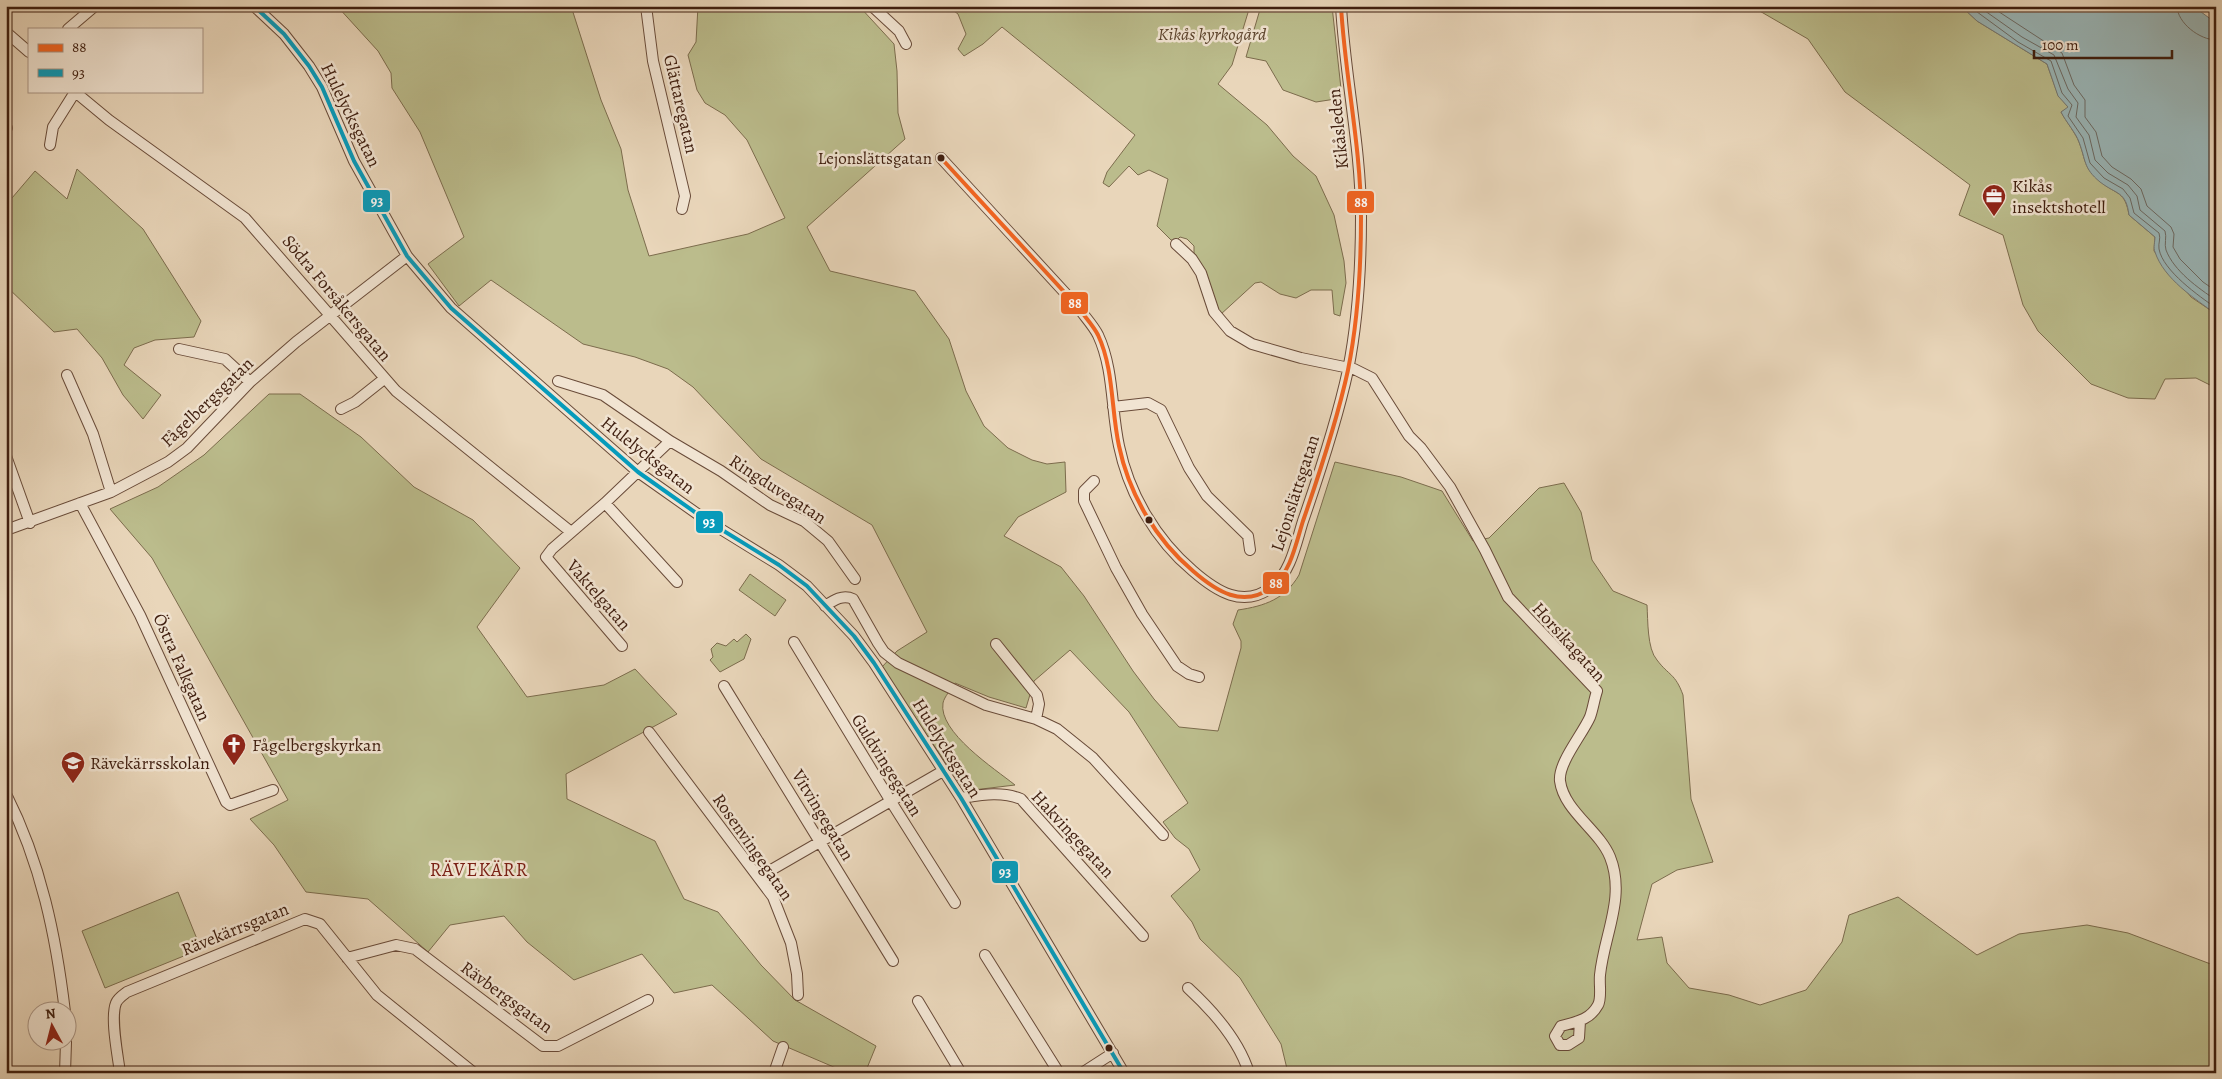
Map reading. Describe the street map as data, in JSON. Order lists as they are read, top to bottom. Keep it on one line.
{"streets":{"street":["Glättaregatan","Hulelycksgatan","Kikåsleden","Södra Forsåkersgatan","Fågelbergsgatan","Ringduvegatan","Lejonslättsgatan","Vaktelgatan","Horsikagatan","Östra Falkgatan","Guldvingegatan","Vitvingegatan","Hakvingegatan","Rosenvingegatan","Rävekärrsgatan","Rävbergsgatan"]},"crossings":[["Hulelycksgatan","Fågelbergsgatan"],["Hulelycksgatan","Vaktelgatan"],["Hulelycksgatan","Hakvingegatan"],["Kikåsleden","Lejonslättsgatan"],["Kikåsleden","Horsikagatan"],["Södra Forsåkersgatan","Fågelbergsgatan"],["Södra Forsåkersgatan","Vaktelgatan"],["Fågelbergsgatan","Östra Falkgatan"],["Ringduvegatan","Vaktelgatan"],["Lejonslättsgatan","Horsikagatan"],["Rävekärrsgatan","Rävbergsgatan"]],"districts":["RÄVEKÄRR"],"parks":["Kikås kyrkogård"],"places":{"other":["Lejonslättsgatan"],"office":["Kikås insektshotell"],"church":["Fågelbergskyrkan"],"school or university":["Rävekärrsskolan"]},"lines":["transit line 88","transit line 93"],"legend":["88","93"],"scale_bar":"100 m","north":"top"}
